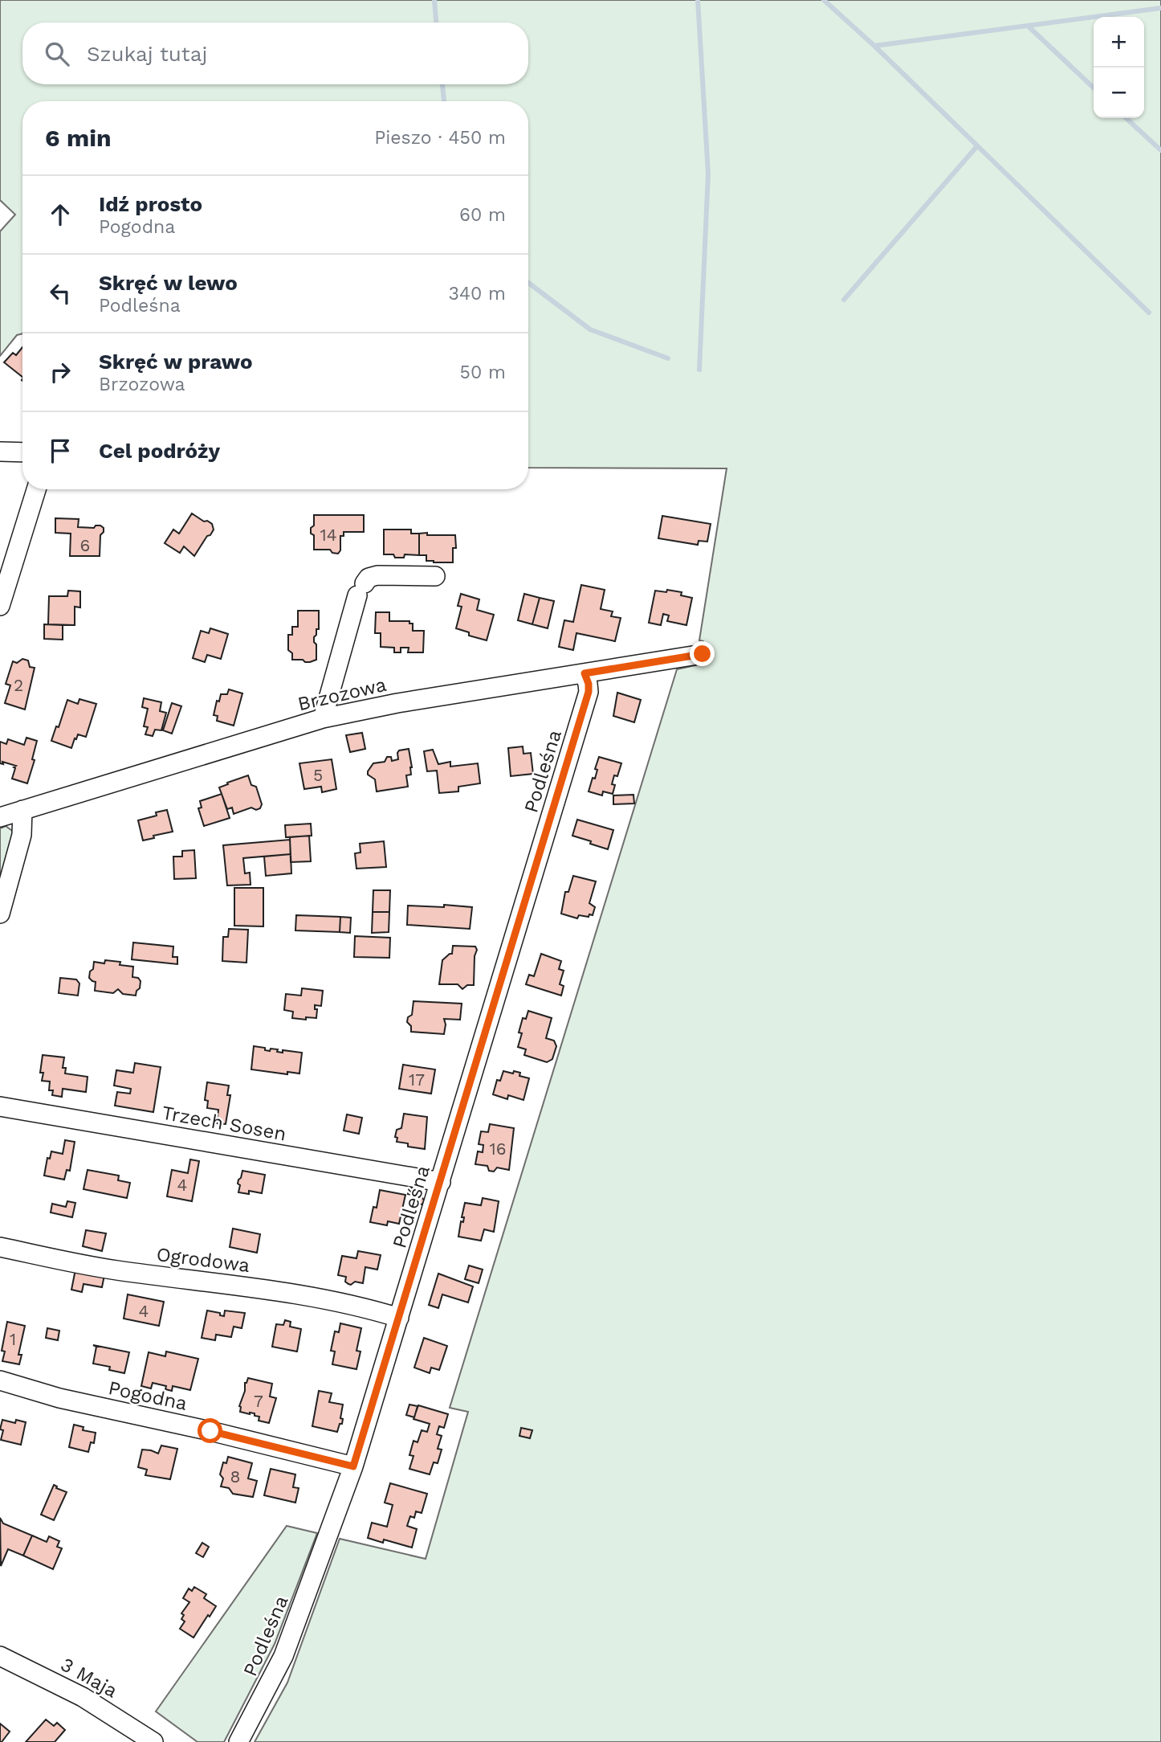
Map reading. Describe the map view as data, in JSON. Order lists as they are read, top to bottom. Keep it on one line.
{"streets":{"street":["Brzozowa","Podleśna","Trzech Sosen","Ogrodowa","Pogodna","3 Maja"]},"crossings":[["Brzozowa","Podleśna"],["Podleśna","Trzech Sosen"],["Podleśna","Ogrodowa"],["Podleśna","Pogodna"]],"house_numbers":["14","6","2","5","17","16","4","4","1","7","8"],"page":{"map_buttons":["+","−"],"search":"Szukaj tutaj","heading":["6 min","Pieszo · 450 m"],"list":[["Idź prosto","Pogodna","60 m"],["Skręć w lewo","Podleśna","340 m"],["Skręć w prawo","Brzozowa","50 m"],"Cel podróży"]}}
